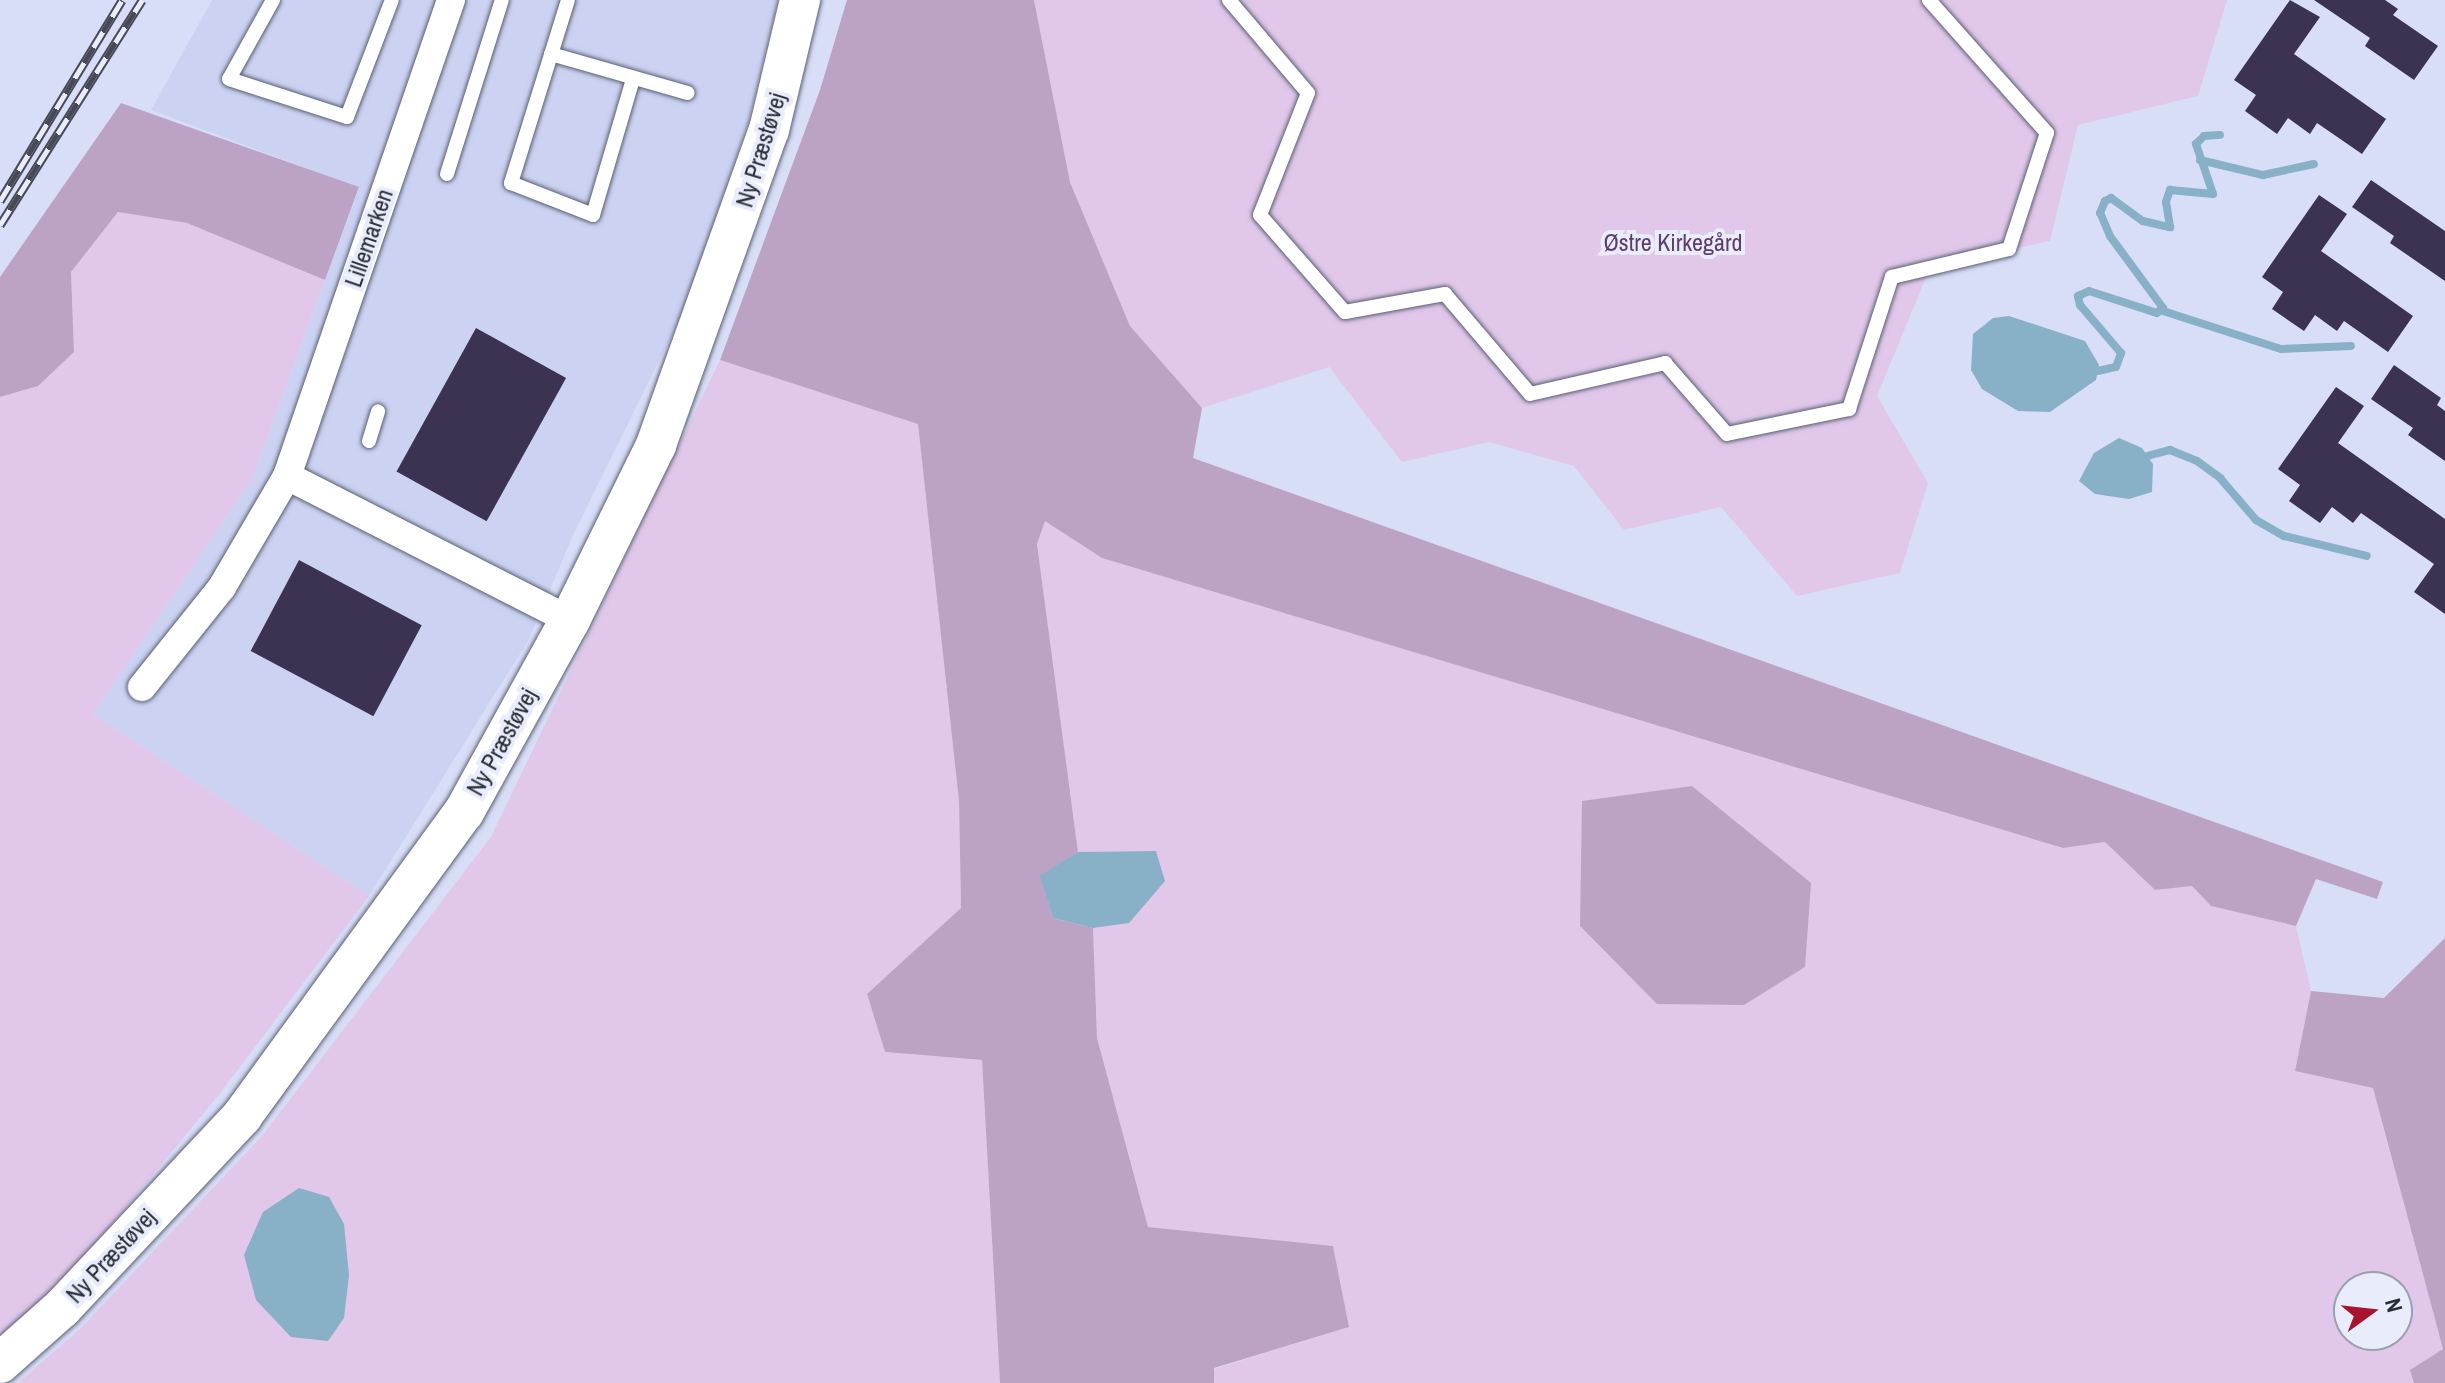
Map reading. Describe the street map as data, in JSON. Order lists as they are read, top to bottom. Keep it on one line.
{"streets":{"street":["Ny Præstøvej","Lillemarken"]},"parks":["Østre Kirkegård"],"north":"right"}
